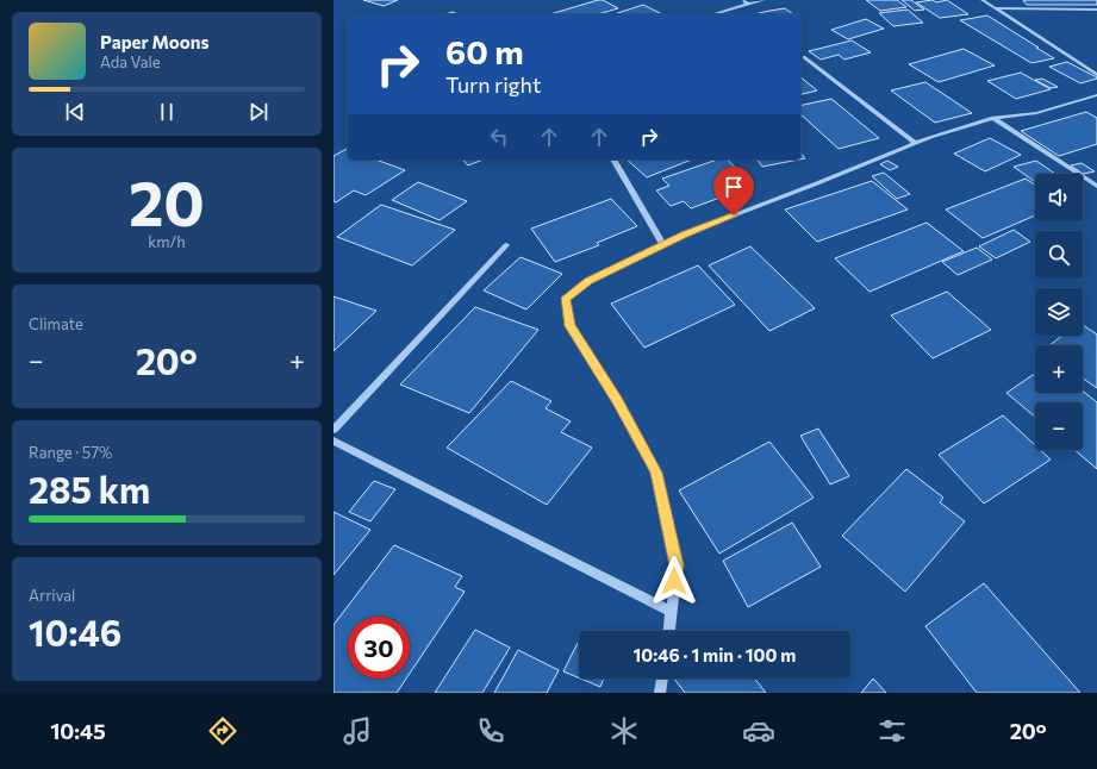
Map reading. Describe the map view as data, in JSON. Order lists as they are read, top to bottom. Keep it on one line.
{"page":{"turn":["60 m","Turn right"],"song":["Paper Moons","Ada Vale"],"tile":[["20","km/h"],"Climate",["Range · 57%","285 km"],["Arrival","10:46"]],"map_buttons":["+","−"],"heat":["−","20°","+"],"limit":"30","trip":"10:46 · 1 min · 100 m","tabs":["10:45","20°"]}}
